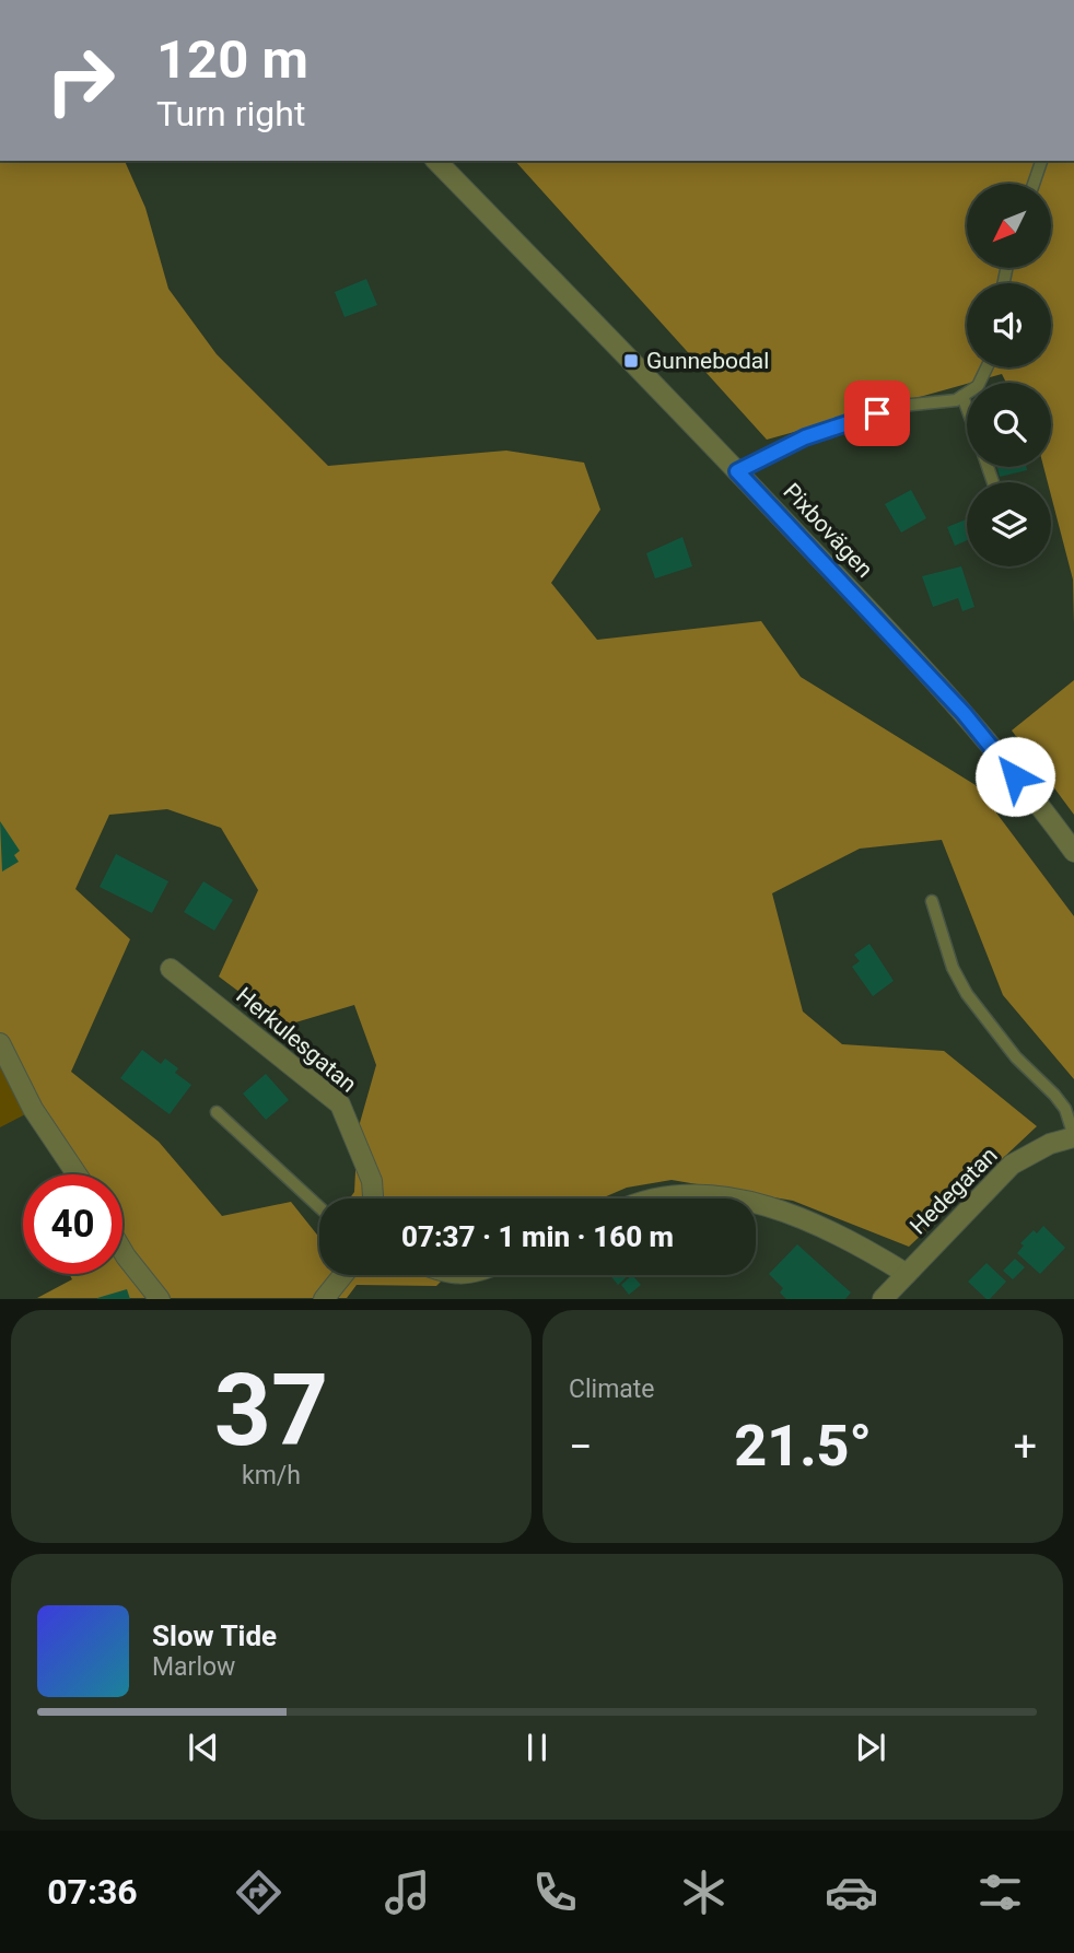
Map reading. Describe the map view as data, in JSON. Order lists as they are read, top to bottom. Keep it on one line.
{"streets":{"street":["Pixbovägen","Herkulesgatan","Hedegatan"]},"places":{"transit":["Gunnebodal"]},"north":"bottom left","page":{"turn":["120 m","Turn right"],"limit":"40","trip":"07:37 · 1 min · 160 m","tile":[["37","km/h"],"Climate"],"heat":["−","21.5°","+"],"song":["Slow Tide","Marlow"],"tabs":"07:36"}}
